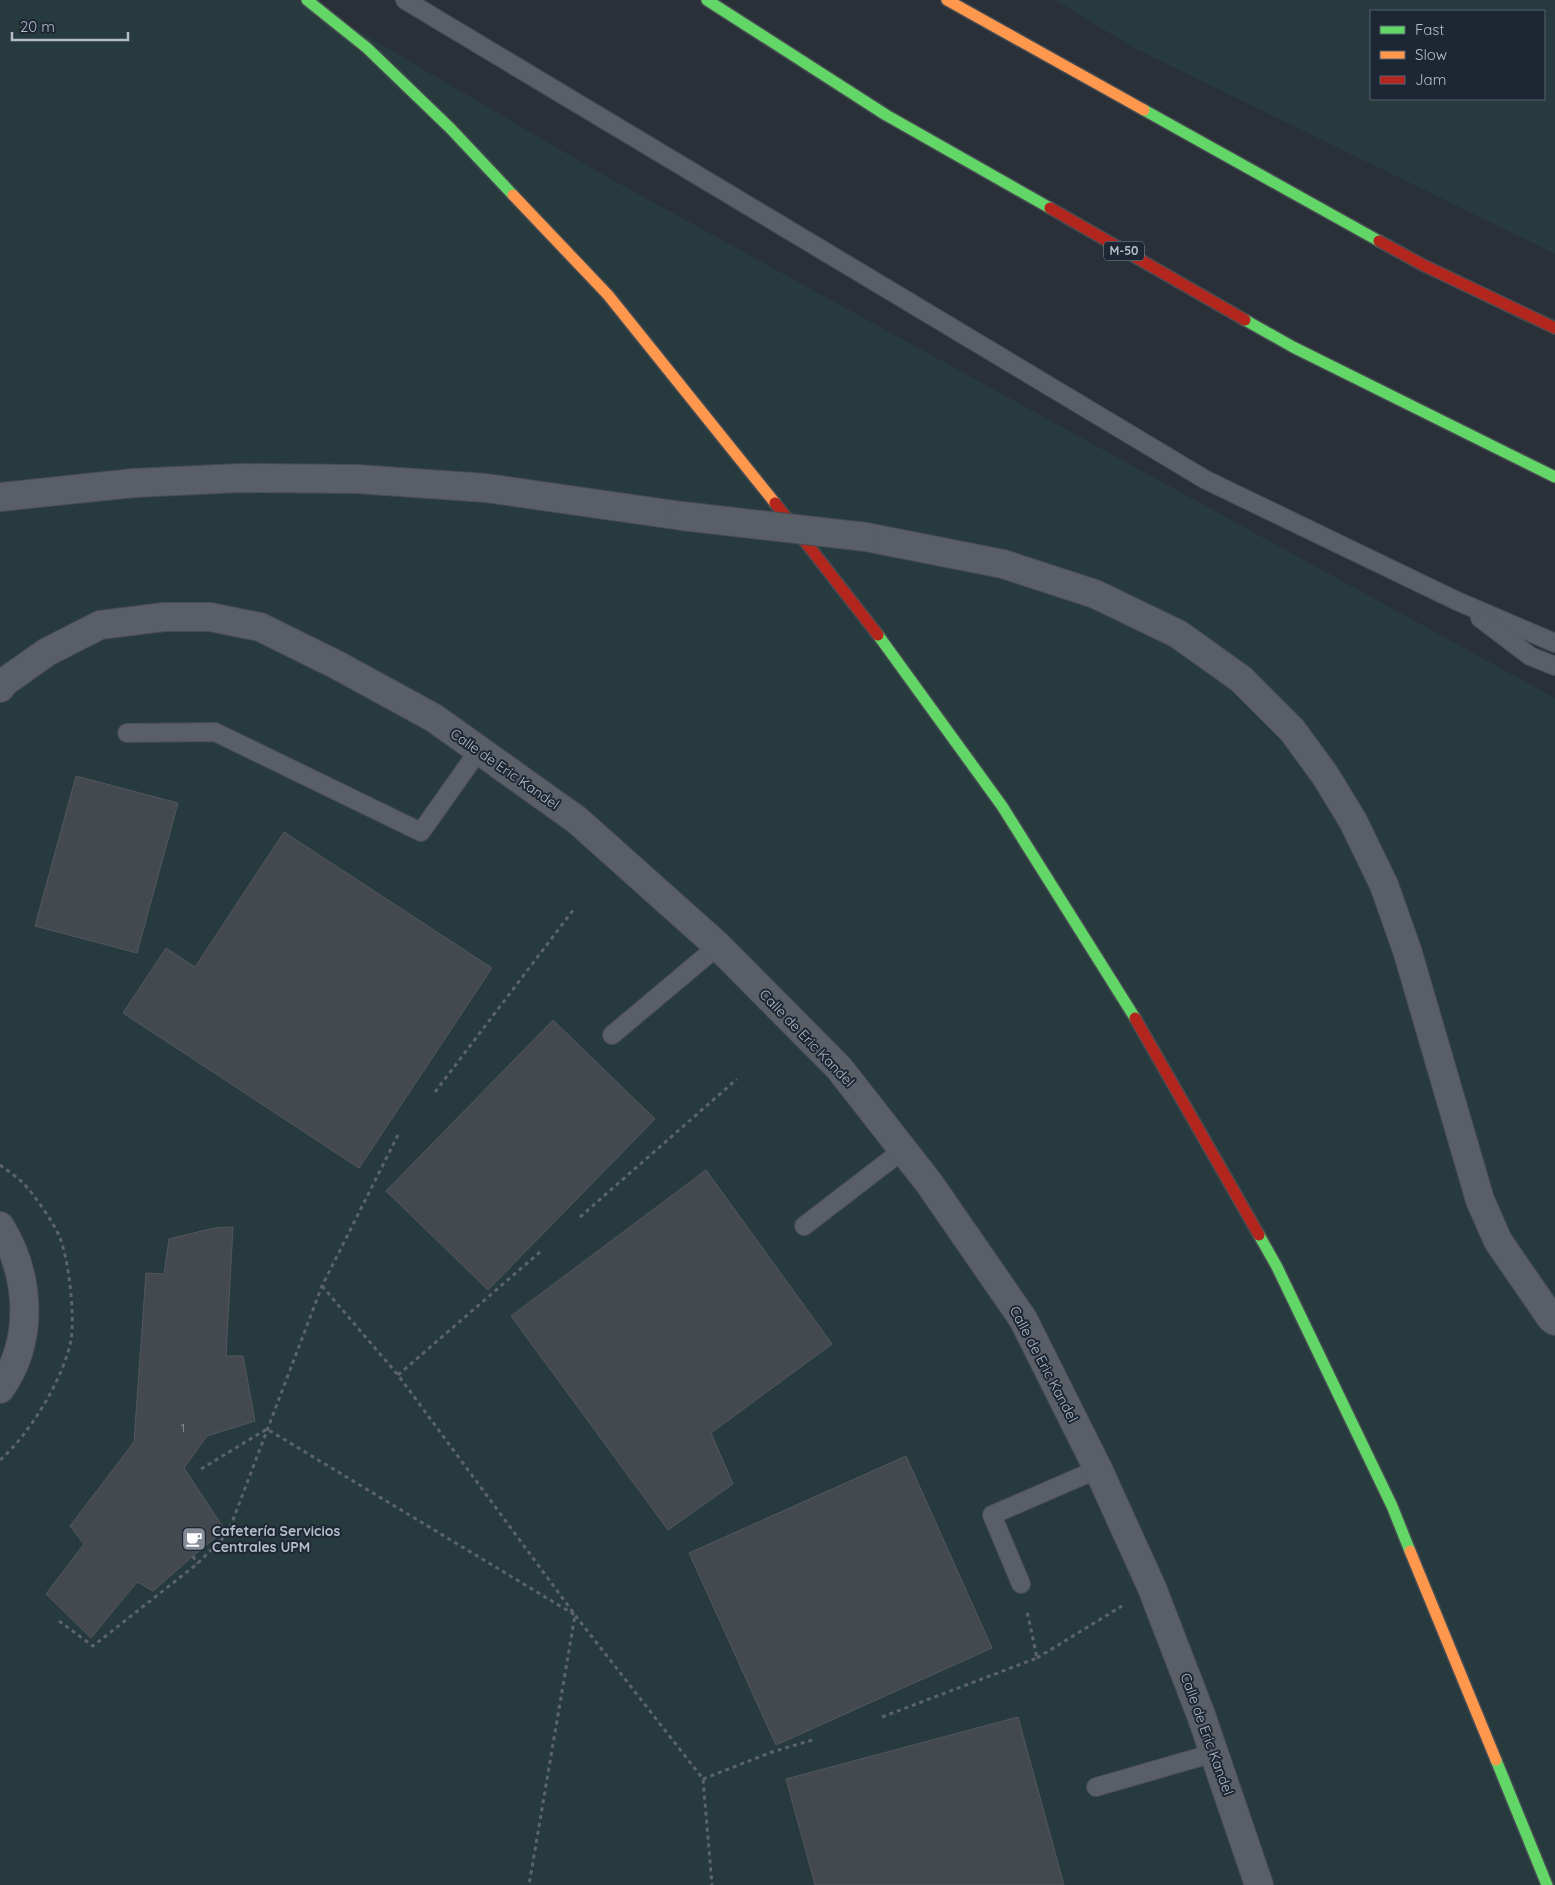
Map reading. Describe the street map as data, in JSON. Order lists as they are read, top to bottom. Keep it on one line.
{"streets":{"highway":["M-50"],"street":["Calle de Eric Kandel"]},"places":{"cafe":["Cafetería Servicios Centrales UPM"]},"house_numbers":["1"],"legend":["Fast","Slow","Jam"],"scale_bar":"20 m"}
